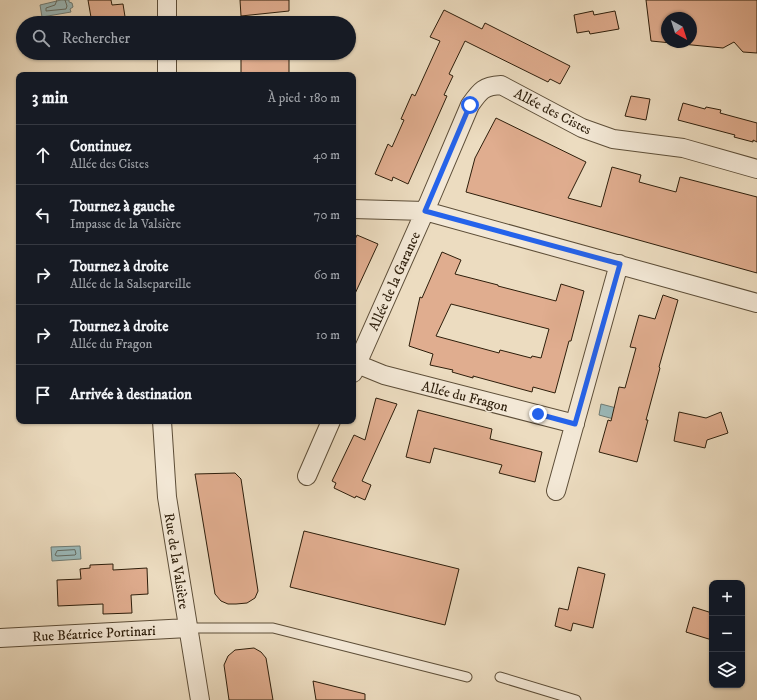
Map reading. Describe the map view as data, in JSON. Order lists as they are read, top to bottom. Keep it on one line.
{"streets":{"street":["Allée des Cistes","Allée de la Garance","Allée du Fragon","Rue de la Valsière","Rue Béatrice Portinari"]},"crossings":[["Allée des Cistes","Allée de la Garance"],["Rue de la Valsière","Rue Béatrice Portinari"]],"north":"bottom right","page":{"search":"Rechercher","heading":["3 min","À pied · 180 m"],"list":[["Continuez","Allée des Cistes","40 m"],["Tournez à gauche","Impasse de la Valsière","70 m"],["Tournez à droite","Allée de la Salsepareille","60 m"],["Tournez à droite","Allée du Fragon","10 m"],"Arrivée à destination"],"map_buttons":["+","−"]}}
